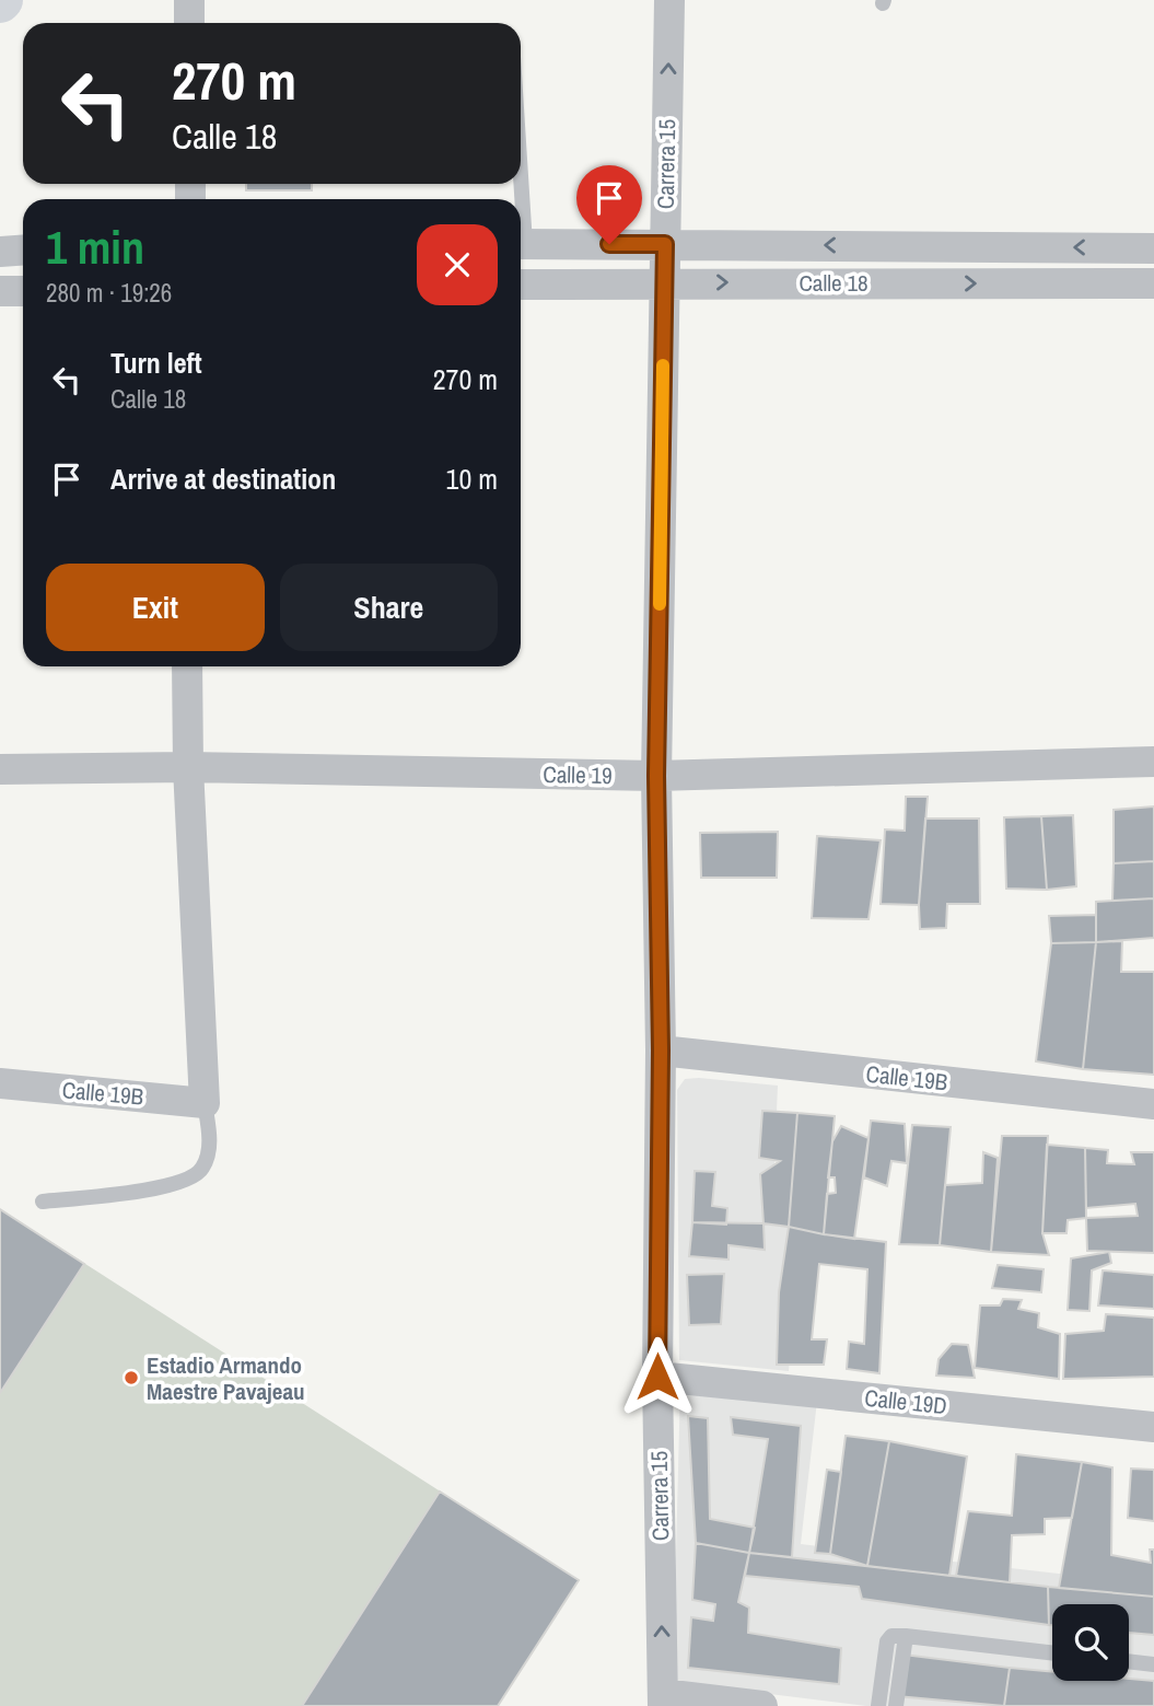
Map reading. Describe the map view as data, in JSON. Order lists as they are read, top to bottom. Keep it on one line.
{"streets":{"street":["Carrera 15","Calle 18","Calle 19","Calle 19B","Calle 19D"]},"crossings":[["Carrera 15","Calle 18"],["Carrera 15","Calle 19"],["Carrera 15","Calle 19B"],["Carrera 15","Calle 19D"]],"places":["Estadio Armando Maestre Pavajeau"],"page":{"turn":["270 m","Calle 18"],"heading":["1 min","280 m · 19:26"],"list":[{"name":"Turn left","note":"Calle 18","value":"270 m"},{"name":"Arrive at destination","value":"10 m"}],"buttons":["Exit","Share"]}}
